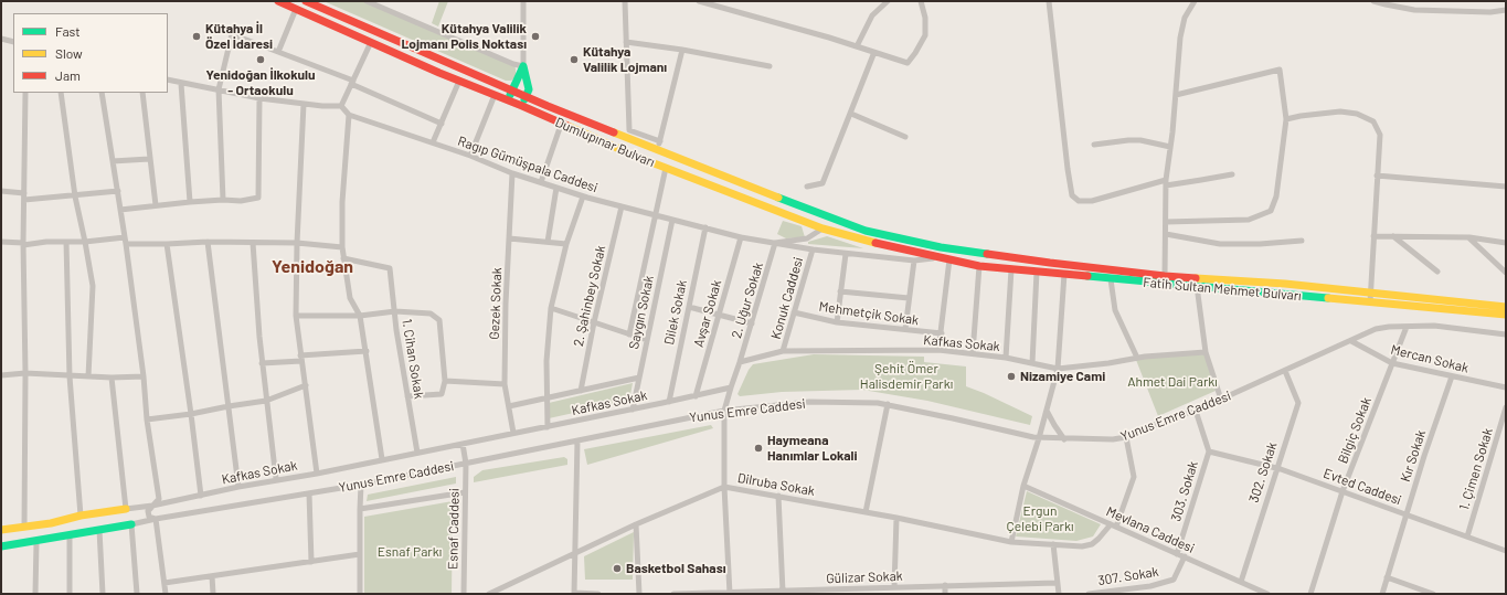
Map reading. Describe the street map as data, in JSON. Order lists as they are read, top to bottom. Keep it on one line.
{"streets":{"main road":["Dumlupınar Bulvarı","Fatih Sultan Mehmet Bulvarı"],"street":["Ragıp Gümüşpala Caddesi","2. Şahinbey Sokak","Konuk Caddesi","2. Uğur Sokak","Gezek Sokak","Saygın Sokak","Dilek Sokak","Avşar Sokak","Mehmetçik Sokak","Kafkas Sokak","1. Cihan Sokak","Mercan Sokak","Yunus Emre Caddesi","Bilgiç Sokak","Kır Sokak","1. Çimen Sokak","302. Sokak","Dilruba Sokak","Evted Caddesi","303. Sokak","Esnaf Caddesi","Mevlana Caddesi","307. Sokak","Gülizar Sokak"]},"crossings":[["Dumlupınar Bulvarı","Ragıp Gümüşpala Caddesi"],["Dumlupınar Bulvarı","Fatih Sultan Mehmet Bulvarı"],["Ragıp Gümüşpala Caddesi","Fatih Sultan Mehmet Bulvarı"],["Ragıp Gümüşpala Caddesi","2. Şahinbey Sokak"],["Ragıp Gümüşpala Caddesi","Konuk Caddesi"],["Ragıp Gümüşpala Caddesi","2. Uğur Sokak"],["Ragıp Gümüşpala Caddesi","Gezek Sokak"],["Ragıp Gümüşpala Caddesi","Saygın Sokak"],["Ragıp Gümüşpala Caddesi","Dilek Sokak"],["Ragıp Gümüşpala Caddesi","Avşar Sokak"],["Konuk Caddesi","Mehmetçik Sokak"],["Konuk Caddesi","Kafkas Sokak"],["2. Uğur Sokak","Kafkas Sokak"],["Gezek Sokak","Kafkas Sokak"],["Saygın Sokak","Kafkas Sokak"],["Dilek Sokak","Kafkas Sokak"],["Avşar Sokak","Kafkas Sokak"],["Kafkas Sokak","1. Cihan Sokak"],["Kafkas Sokak","Yunus Emre Caddesi"],["Kafkas Sokak","Esnaf Caddesi"],["Mercan Sokak","Yunus Emre Caddesi"],["Mercan Sokak","Bilgiç Sokak"],["Mercan Sokak","Kır Sokak"],["Yunus Emre Caddesi","Bilgiç Sokak"],["Yunus Emre Caddesi","302. Sokak"],["Yunus Emre Caddesi","303. Sokak"],["Yunus Emre Caddesi","Esnaf Caddesi"],["Bilgiç Sokak","Evted Caddesi"],["Kır Sokak","Evted Caddesi"],["1. Çimen Sokak","Evted Caddesi"],["302. Sokak","Evted Caddesi"],["302. Sokak","Mevlana Caddesi"],["Dilruba Sokak","Mevlana Caddesi"],["Evted Caddesi","303. Sokak"],["303. Sokak","Mevlana Caddesi"],["Mevlana Caddesi","307. Sokak"]],"districts":["Yenidoğan"],"parks":["Şehit Ömer Halisdemir Parkı","Ahmet Dai Parkı","Ergun Çelebi Parkı","Esnaf Parkı"],"places":["Kütahya İl Özel İdaresi","Kütahya Valilik Lojmanı Polis Noktası","Yenidoğan İlkokulu - Ortaokulu","Kütahya Valilik Lojmanı","Nizamiye Cami","Haymeana Hanımlar Lokali","Basketbol Sahası"],"legend":["Fast","Slow","Jam"]}
